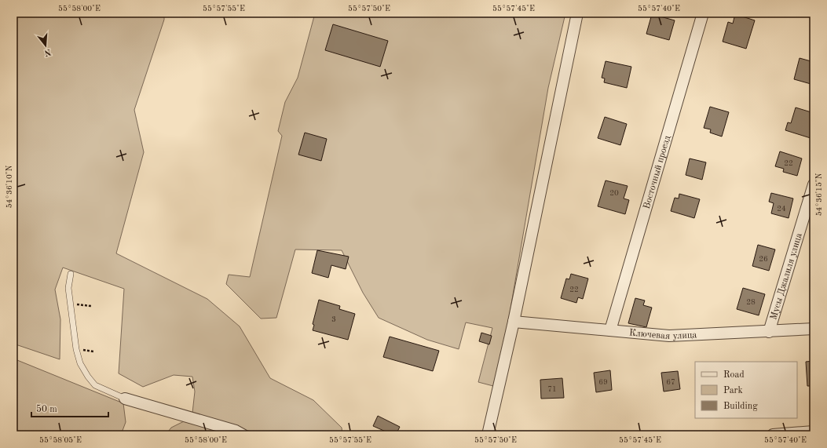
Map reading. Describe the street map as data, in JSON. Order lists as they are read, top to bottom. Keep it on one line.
{"streets":{"street":["Восточный проезд","Мусы Джалиля улица","Ключевая улица"]},"crossings":[["Восточный проезд","Ключевая улица"],["Мусы Джалиля улица","Ключевая улица"]],"house_numbers":["22","20","24","26","22","28","3","69","67","71"],"legend":["Road","Park","Building"],"scale_bar":"50 m","north":"bottom","coordinates":["55°58'00\"E","55°57'55\"E","55°57'50\"E","55°57'45\"E","55°57'40\"E","54°36'10\"N","54°36'15\"N","55°58'05\"E"]}
